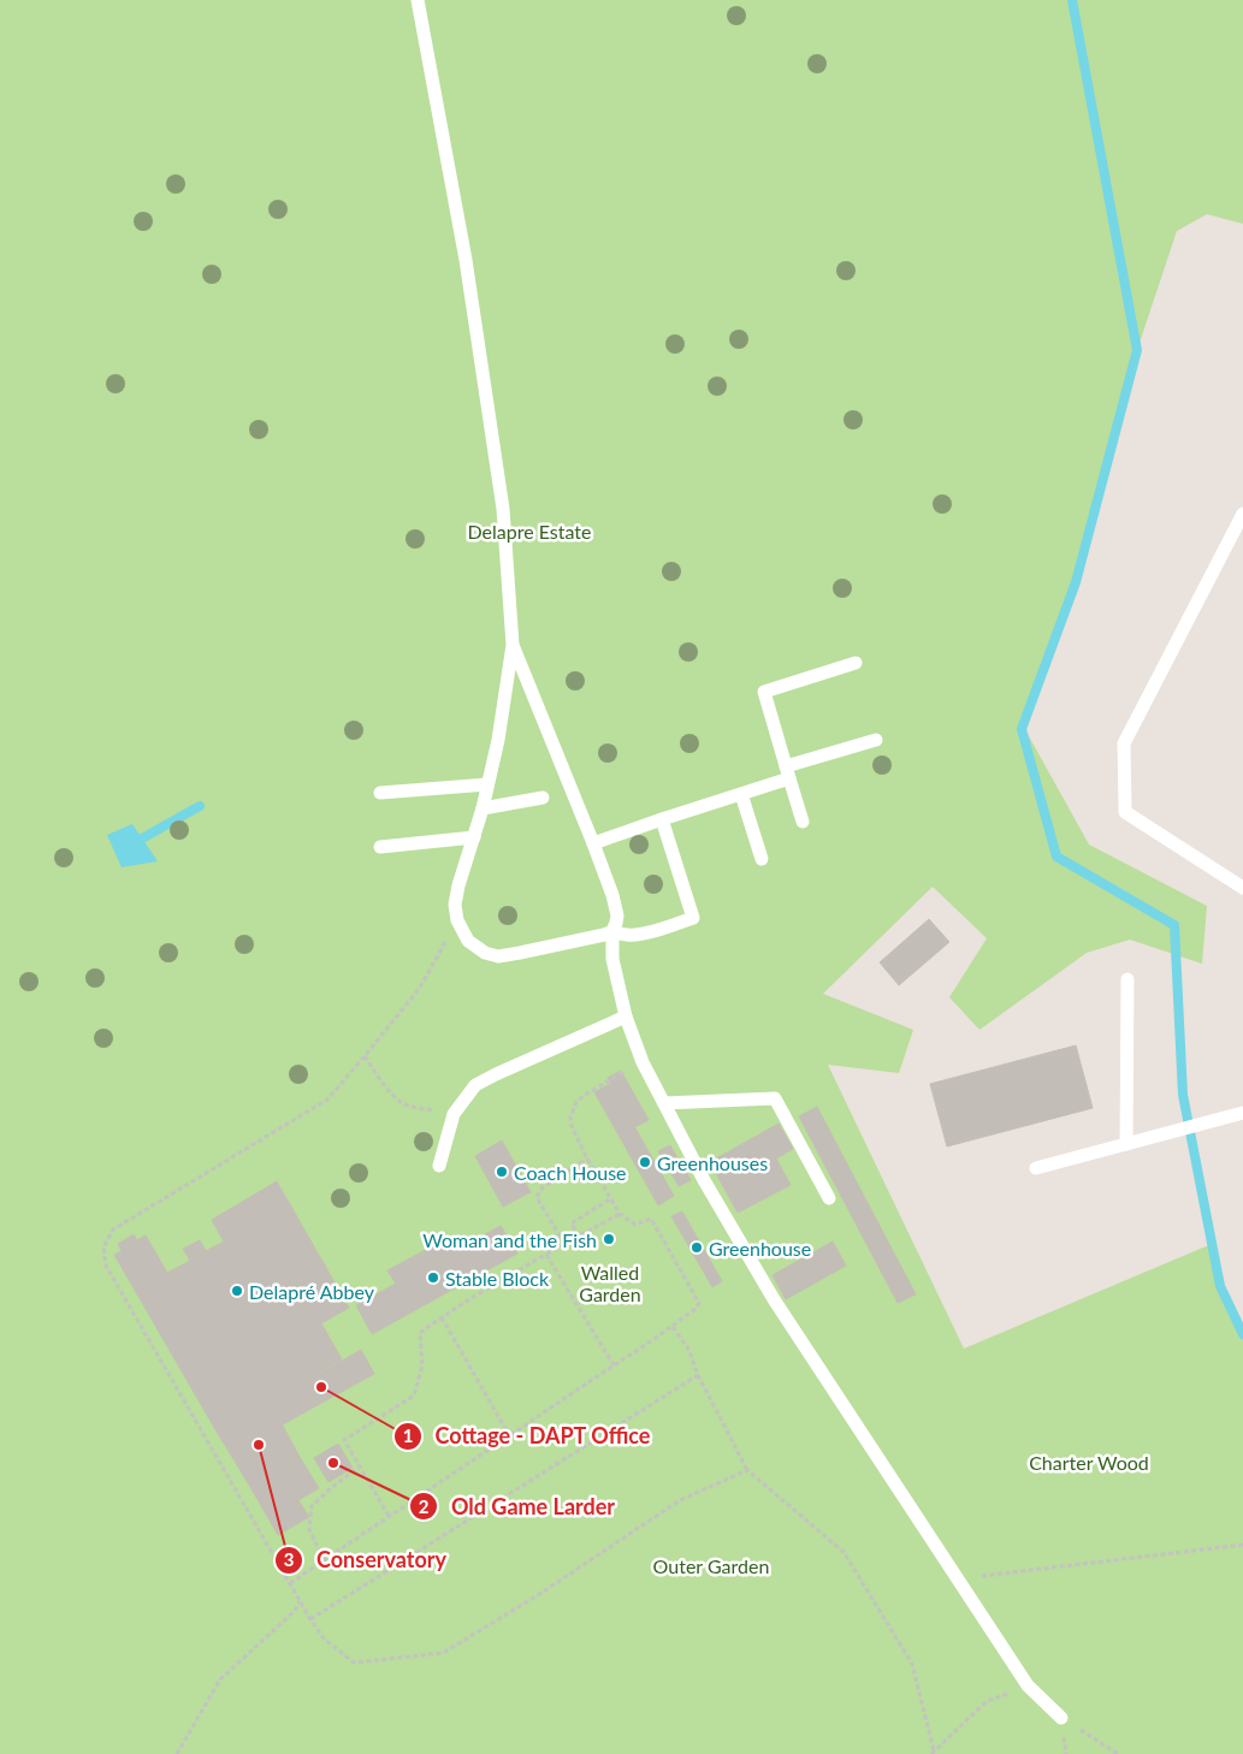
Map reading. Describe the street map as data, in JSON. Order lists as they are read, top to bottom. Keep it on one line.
{"parks":["Delapre Estate","Walled Garden","Charter Wood","Outer Garden"],"places":["Greenhouses","Coach House","Woman and the Fish","Greenhouse","Stable Block","Delapré Abbey","Cottage - DAPT Office","Conservatory","Old Game Larder"]}
